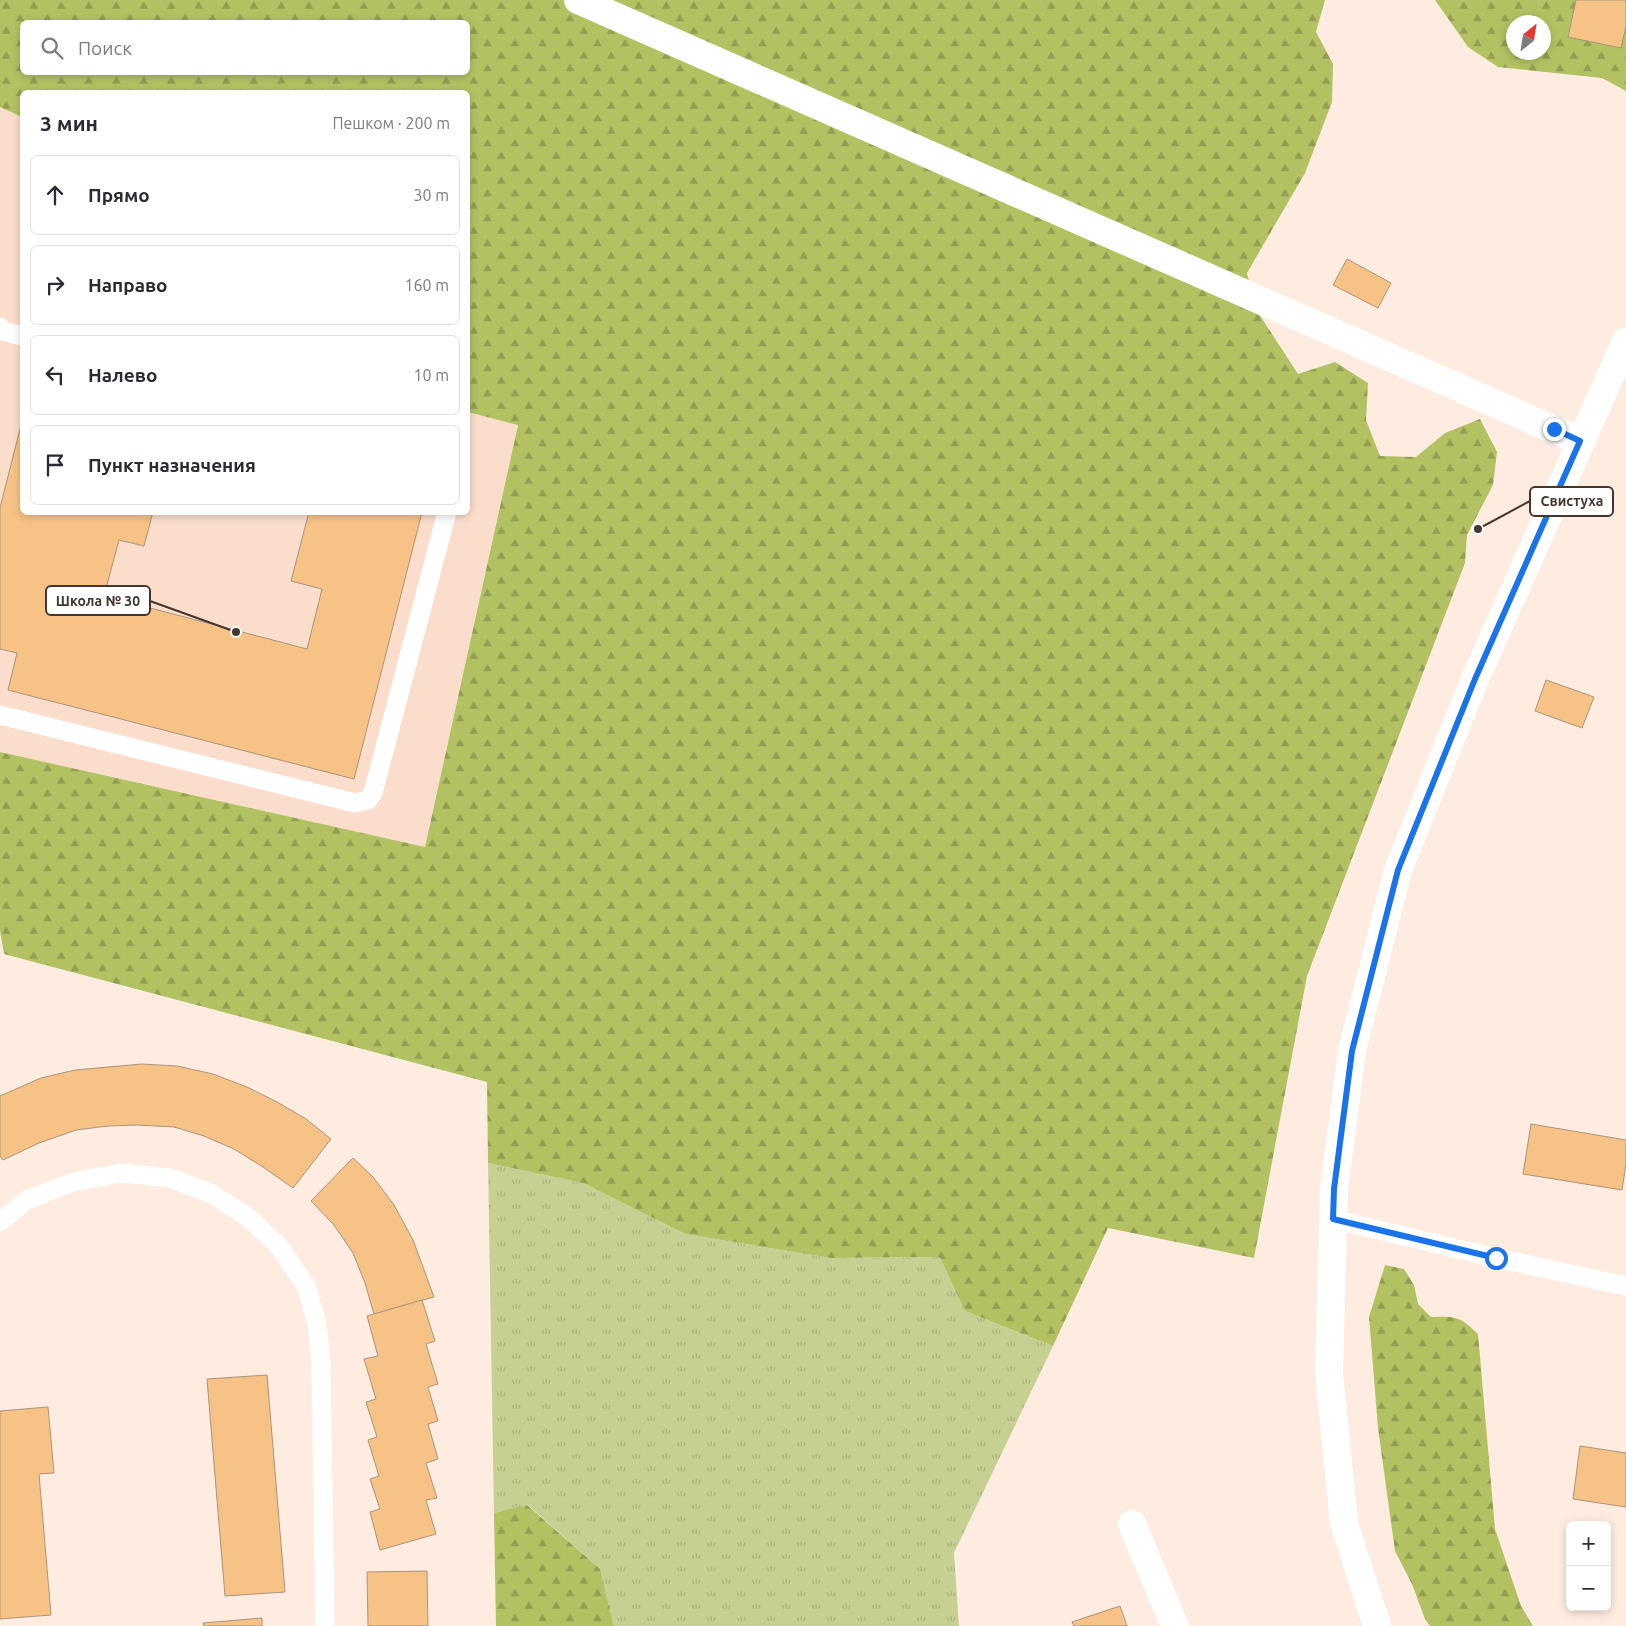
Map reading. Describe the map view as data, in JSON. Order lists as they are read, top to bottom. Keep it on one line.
{"places":["Свистуха","Школа № 30"],"north":"top right","page":{"search":"Поиск","heading":["3 мин","Пешком · 200 m"],"list":[["Прямо","30 m"],["Направо","160 m"],["Налево","10 m"],"Пункт назначения"],"map_buttons":["+","−"]}}
